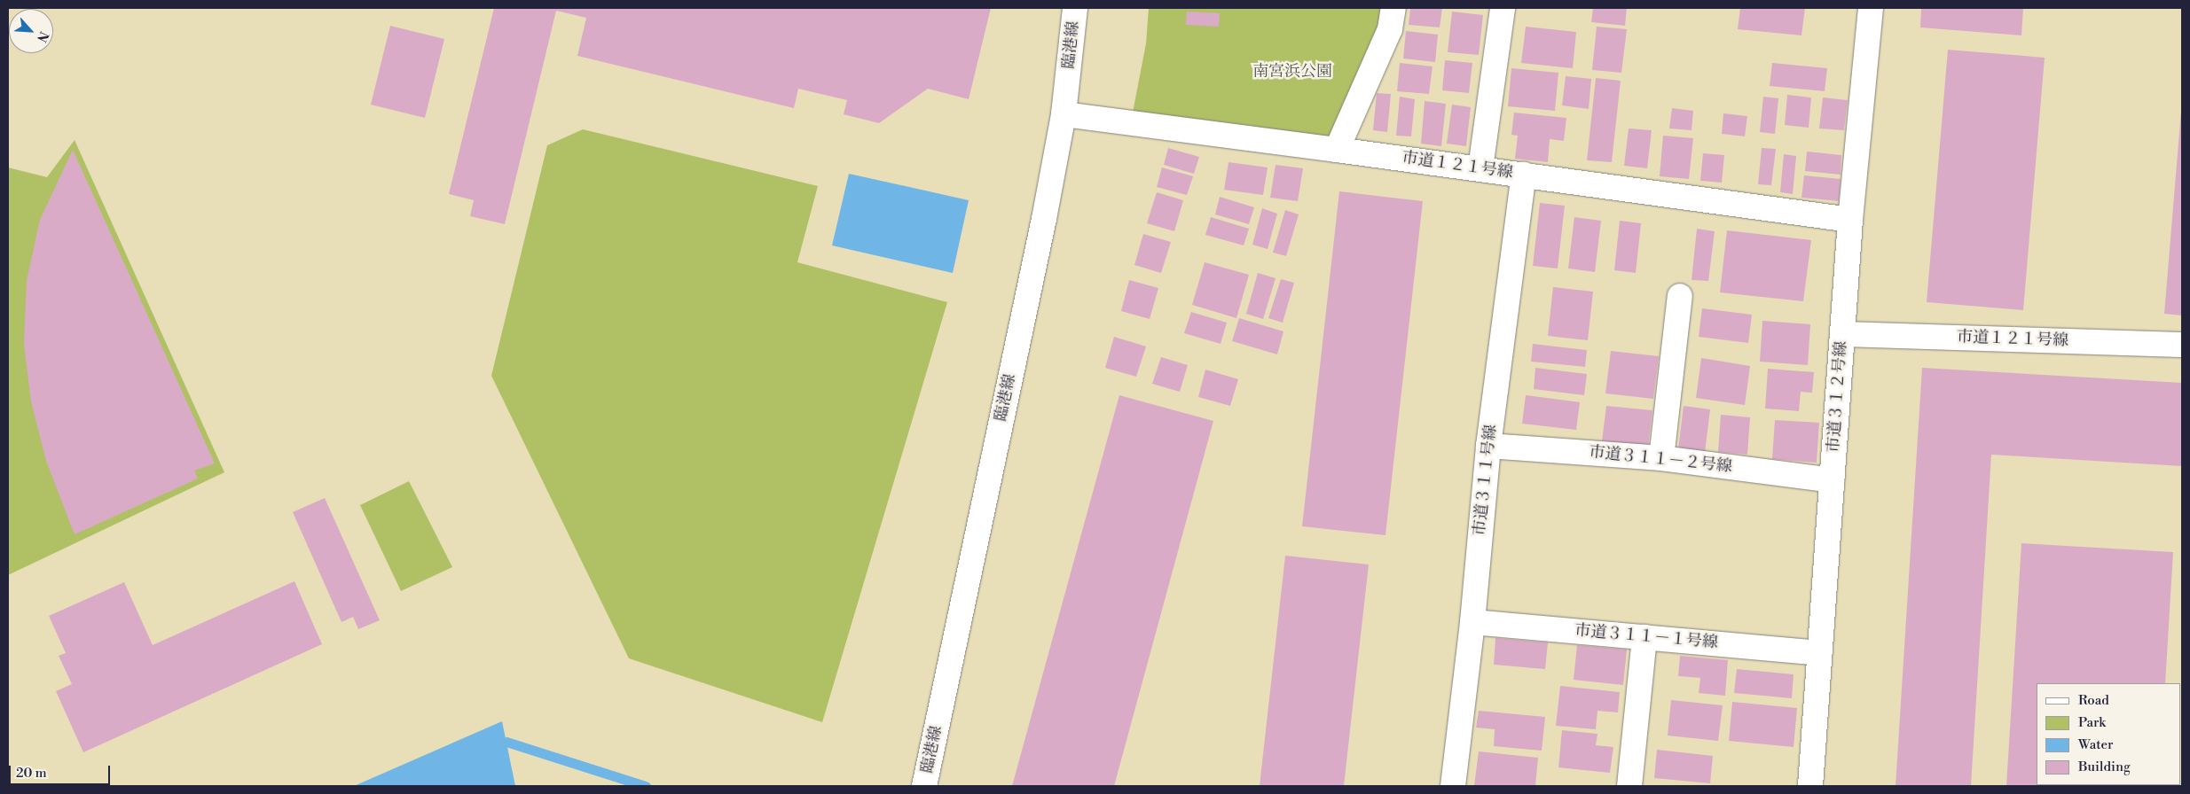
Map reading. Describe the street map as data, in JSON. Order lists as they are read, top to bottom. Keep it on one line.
{"streets":{"street":["臨港線","市道１２１号線","市道３１２号線","市道３１１－２号線","市道３１１号線","市道３１１－１号線"]},"crossings":[["臨港線","市道１２１号線"],["市道１２１号線","市道３１２号線"],["市道１２１号線","市道３１１号線"],["市道３１２号線","市道３１１－２号線"],["市道３１２号線","市道３１１－１号線"],["市道３１１－２号線","市道３１１号線"],["市道３１１号線","市道３１１－１号線"]],"parks":["南宮浜公園"],"legend":["Road","Park","Water","Building"],"scale_bar":"20 m","north":"bottom right"}
